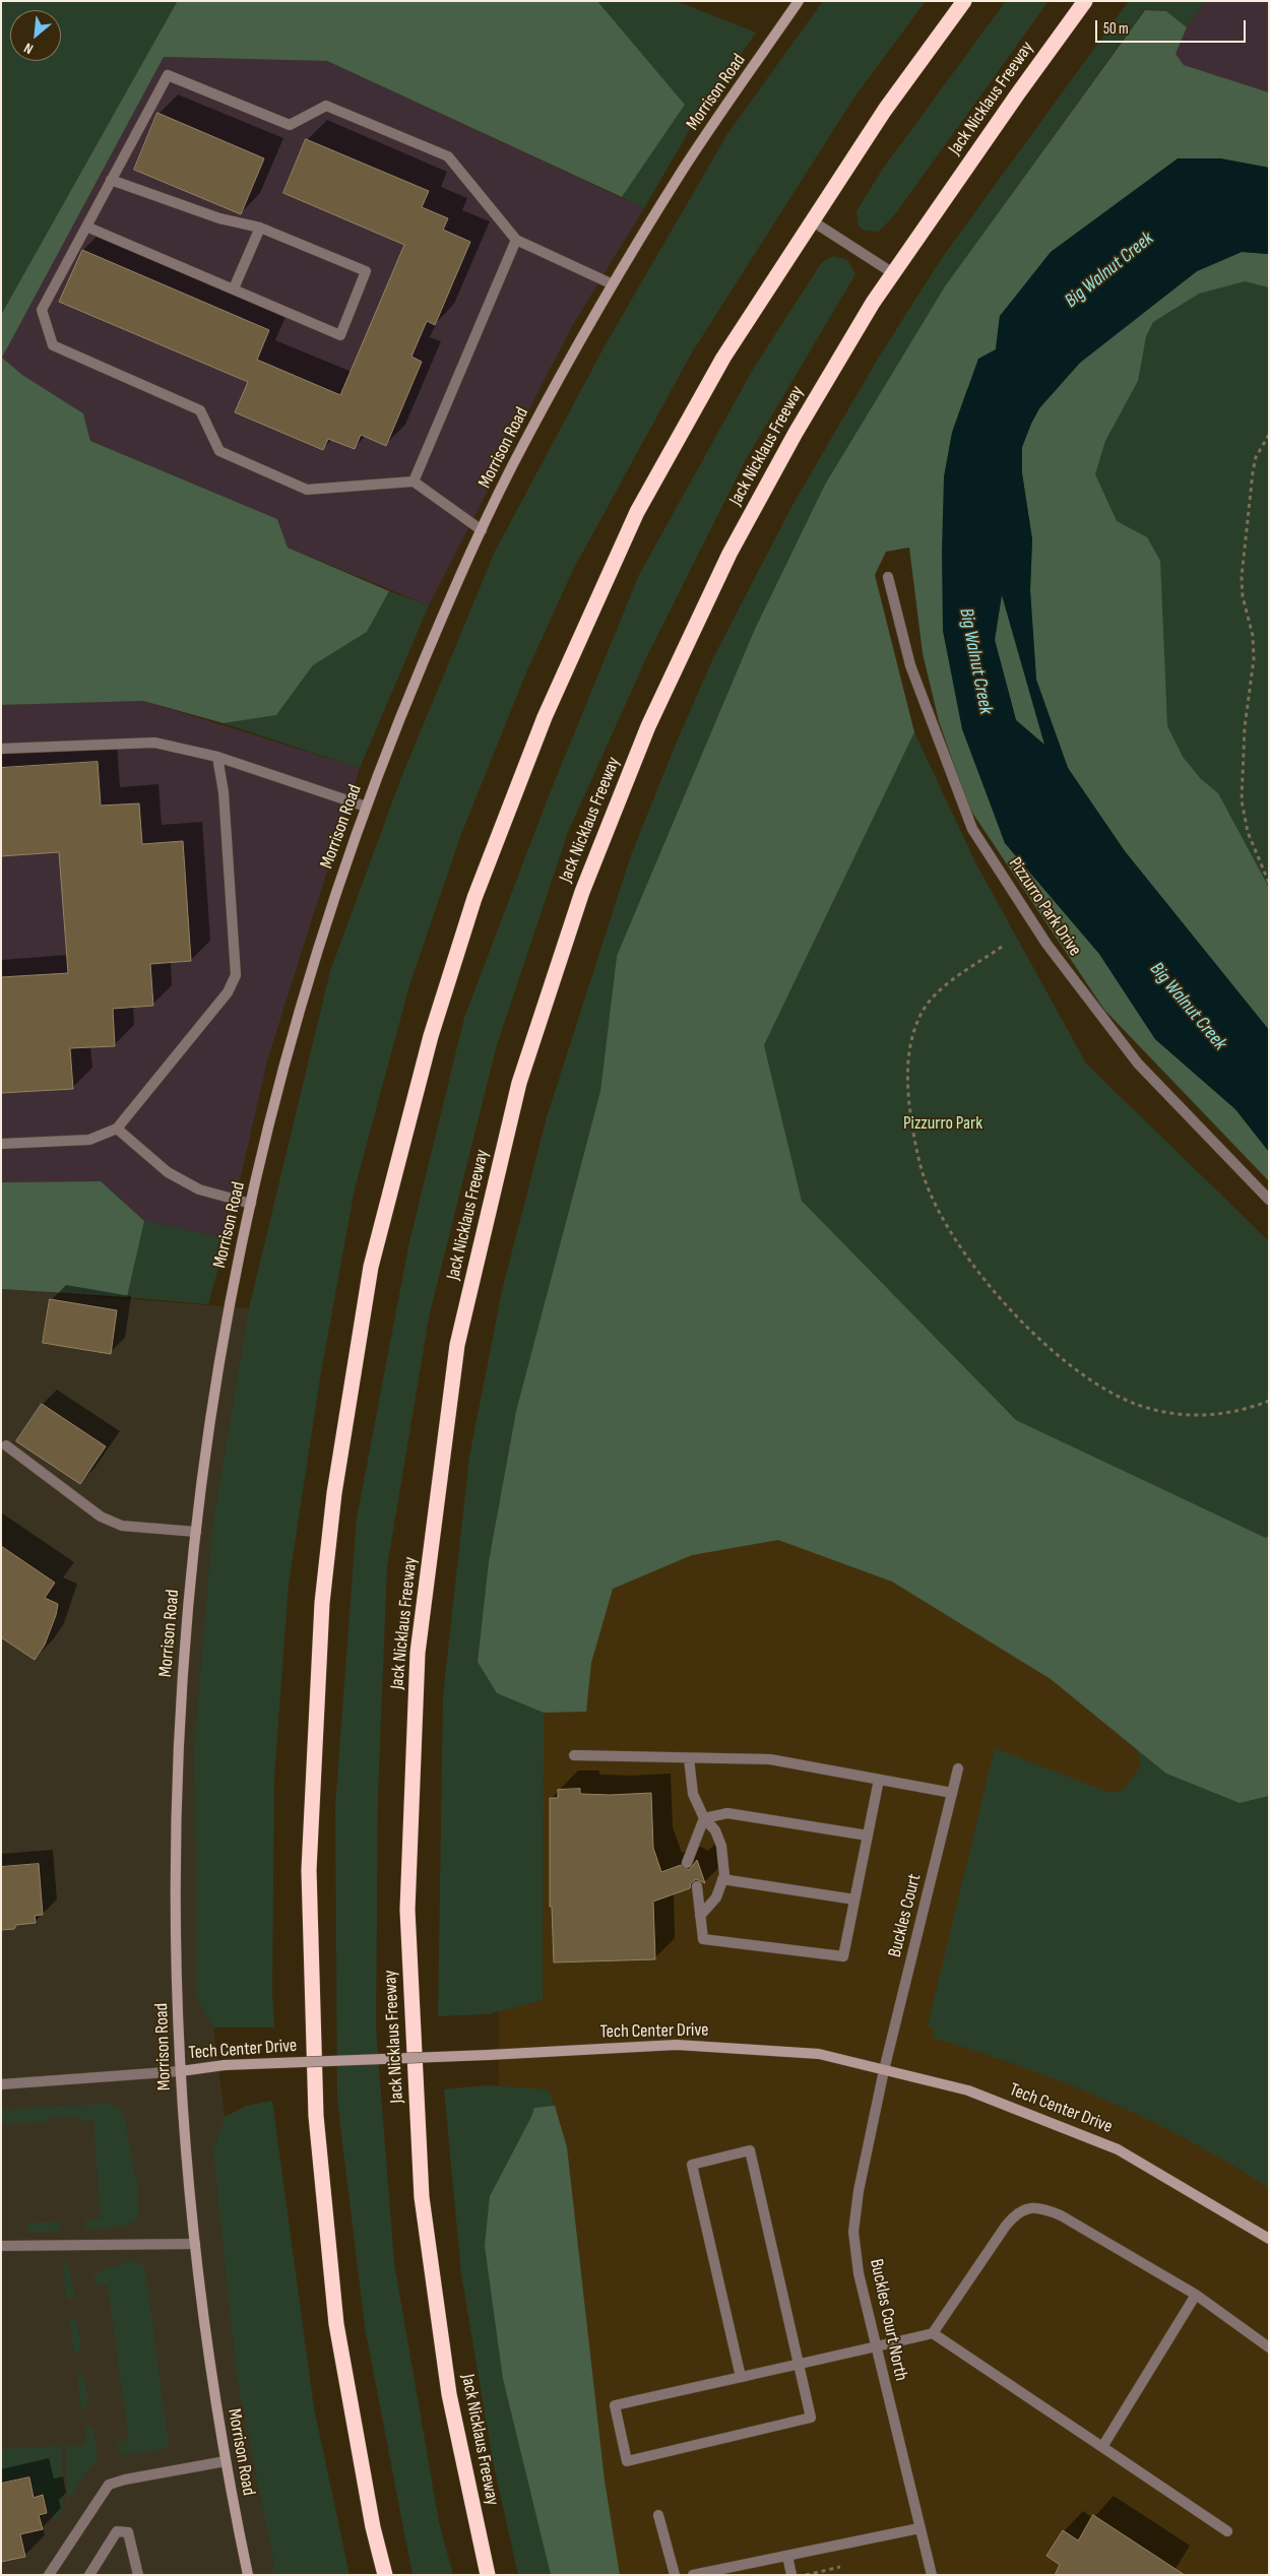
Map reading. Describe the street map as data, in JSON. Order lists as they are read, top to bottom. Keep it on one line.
{"streets":{"highway":["Jack Nicklaus Freeway"],"street":["Morrison Road","Pizzurro Park Drive","Buckles Court","Tech Center Drive","Buckles Court North"]},"crossings":[["Morrison Road","Tech Center Drive"],["Buckles Court","Tech Center Drive"],["Buckles Court","Buckles Court North"],["Tech Center Drive","Buckles Court North"]],"water":["Big Walnut Creek"],"parks":["Pizzurro Park"],"scale_bar":"50 m","north":"bottom left"}
